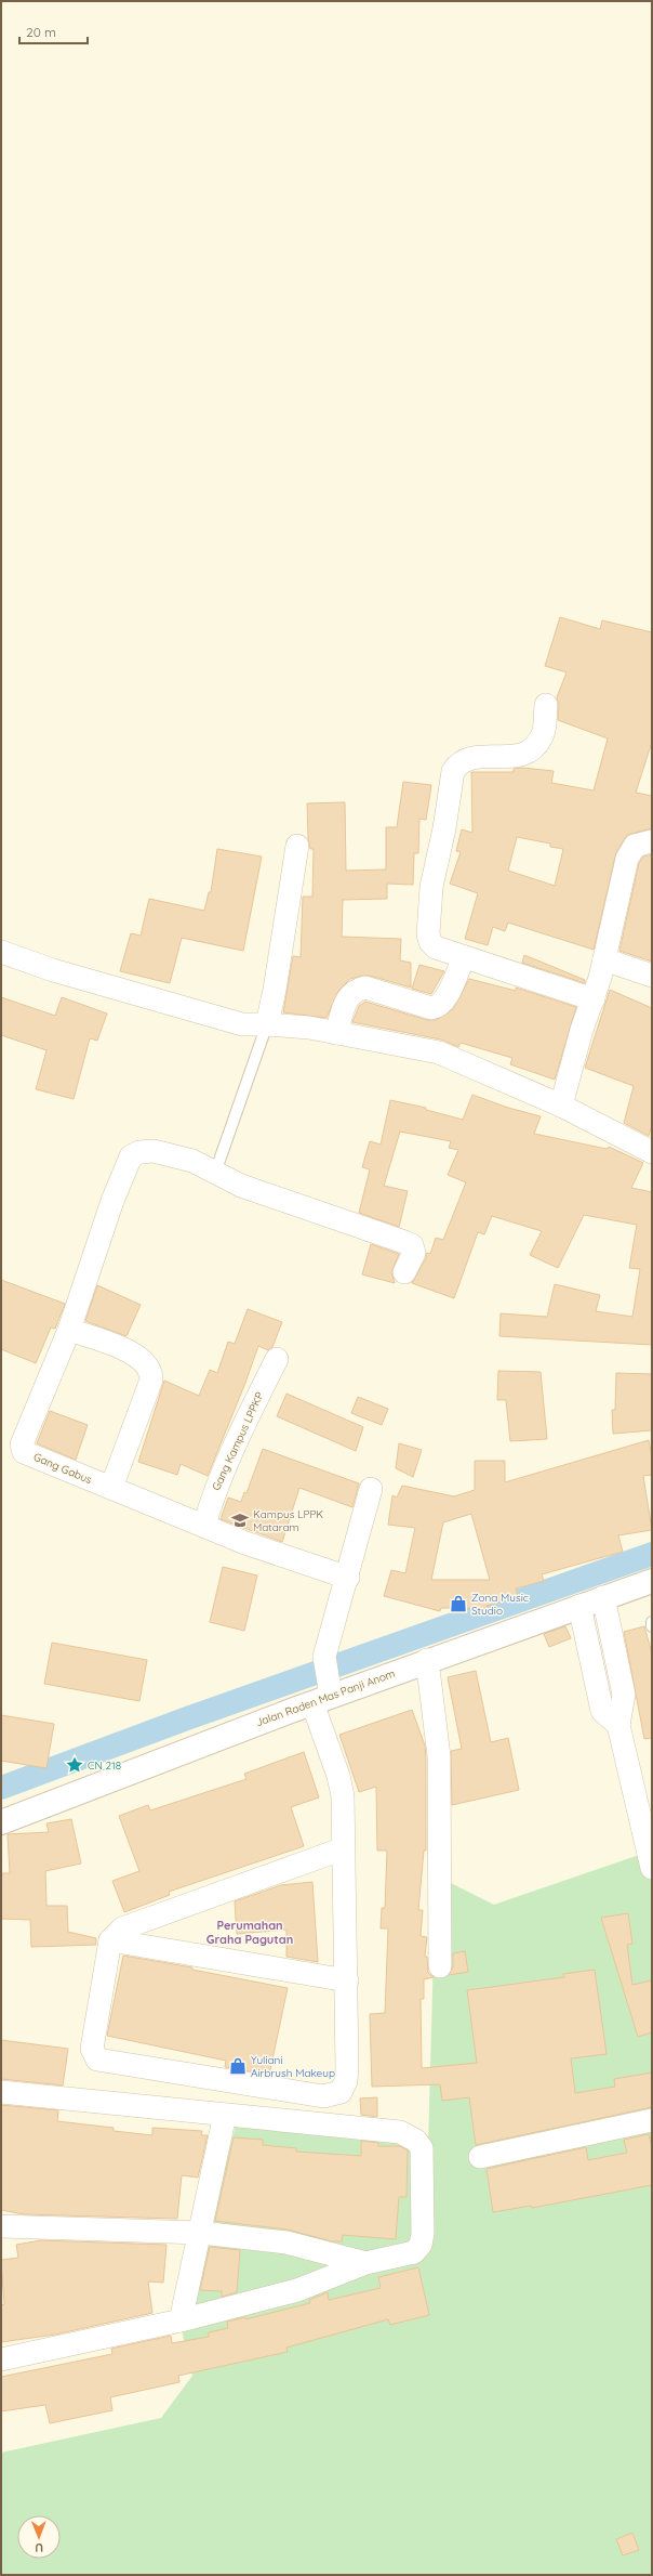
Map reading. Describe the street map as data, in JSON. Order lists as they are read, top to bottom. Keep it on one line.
{"streets":{"street":["Gang Kampus LPPKP","Gang Gabus","Jalan Raden Mas Panji Anom"]},"crossings":[["Gang Kampus LPPKP","Gang Gabus"]],"districts":["Perumahan Graha Pagutan"],"places":{"school or university":["Kampus LPPK Mataram"],"shop":["Zona Music Studio","Yuliani Airbrush Makeup"],"place":["CN 218"]},"scale_bar":"20 m","north":"bottom"}
